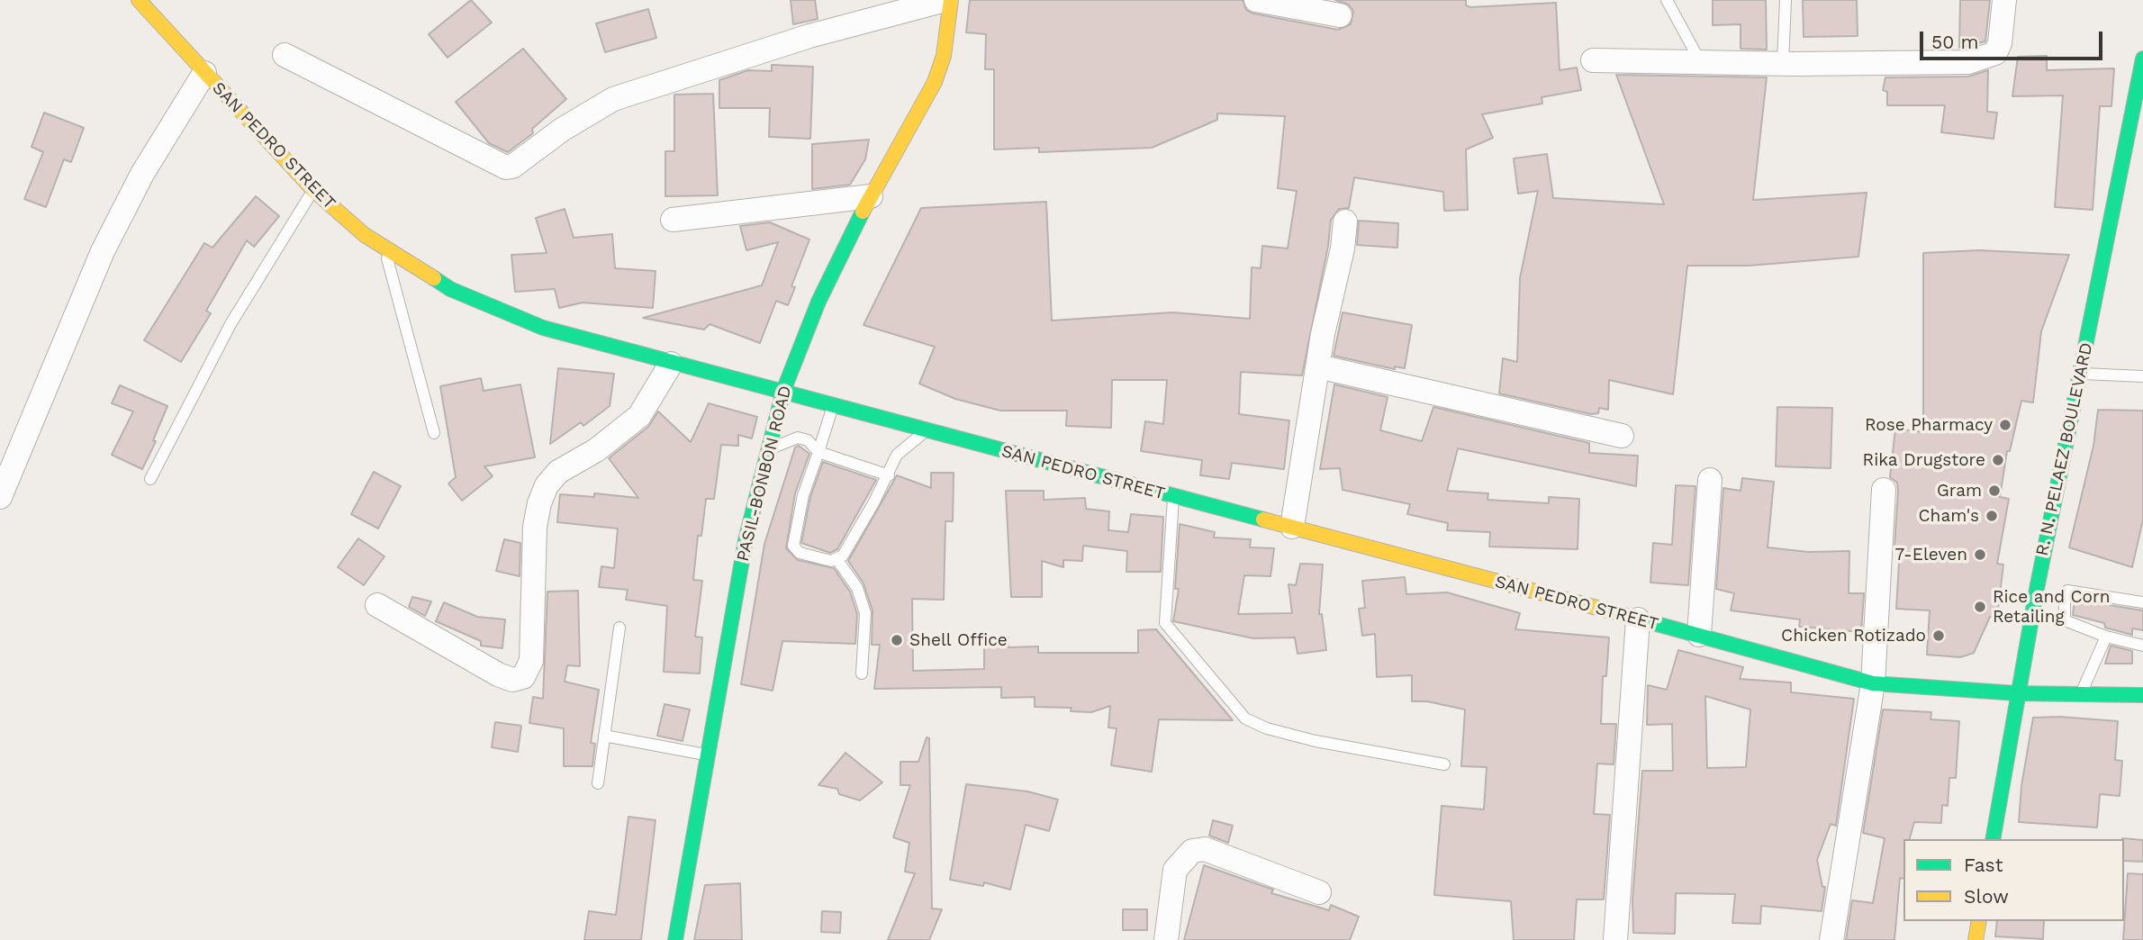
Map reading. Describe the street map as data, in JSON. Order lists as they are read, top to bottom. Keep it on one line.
{"streets":{"main road":["SAN PEDRO STREET","R. N. PELAEZ BOULEVARD","PASIL-BONBON ROAD"]},"crossings":[["SAN PEDRO STREET","R. N. PELAEZ BOULEVARD"],["SAN PEDRO STREET","PASIL-BONBON ROAD"]],"places":["Rose Pharmacy","Rika Drugstore","Gram","Cham's","7-Eleven","Rice and Corn Retailing","Chicken Rotizado","Shell Office"],"legend":["Fast","Slow"],"scale_bar":"50 m"}
